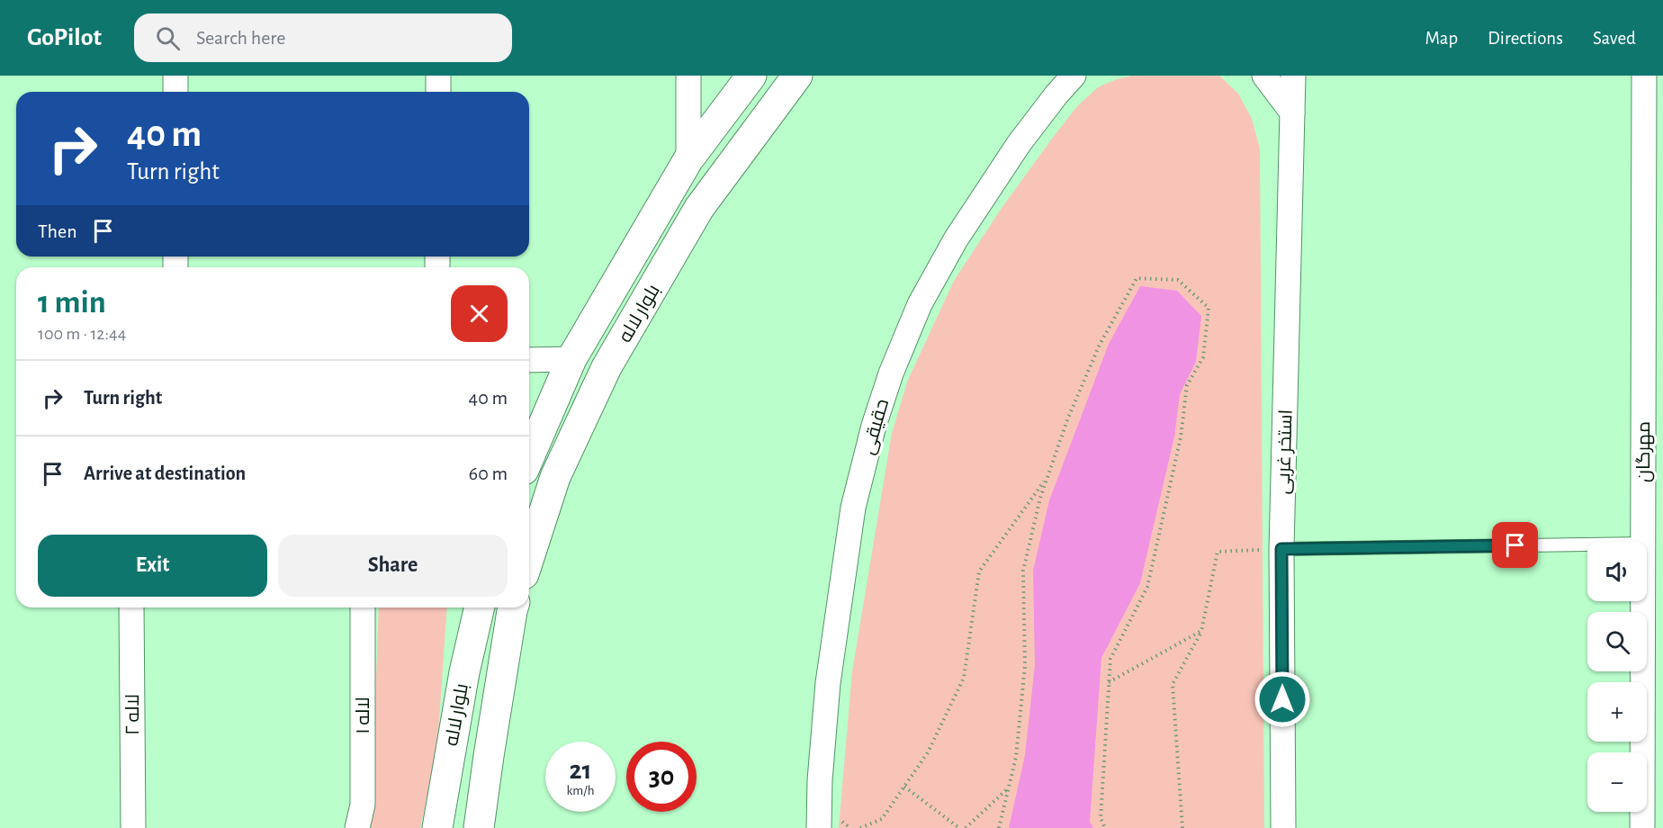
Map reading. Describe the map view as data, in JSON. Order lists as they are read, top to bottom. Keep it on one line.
{"streets":{"main road":["بلوار لاله"],"street":["حقیقی","استخر غربی","مهرگان","لاله ۲","لاله ۱"]},"page":{"header":"GoPilot","search":"Search here","nav":["Map","Directions","Saved"],"turn":["40 m","Turn right"],"then":"Then","heading":["1 min","100 m · 12:44"],"list":[{"name":"Turn right","value":"40 m"},{"name":"Arrive at destination","value":"60 m"}],"buttons":["Exit","Share"],"map_buttons":["+","−"],"speed":"21 km/h","limit":"30"}}
